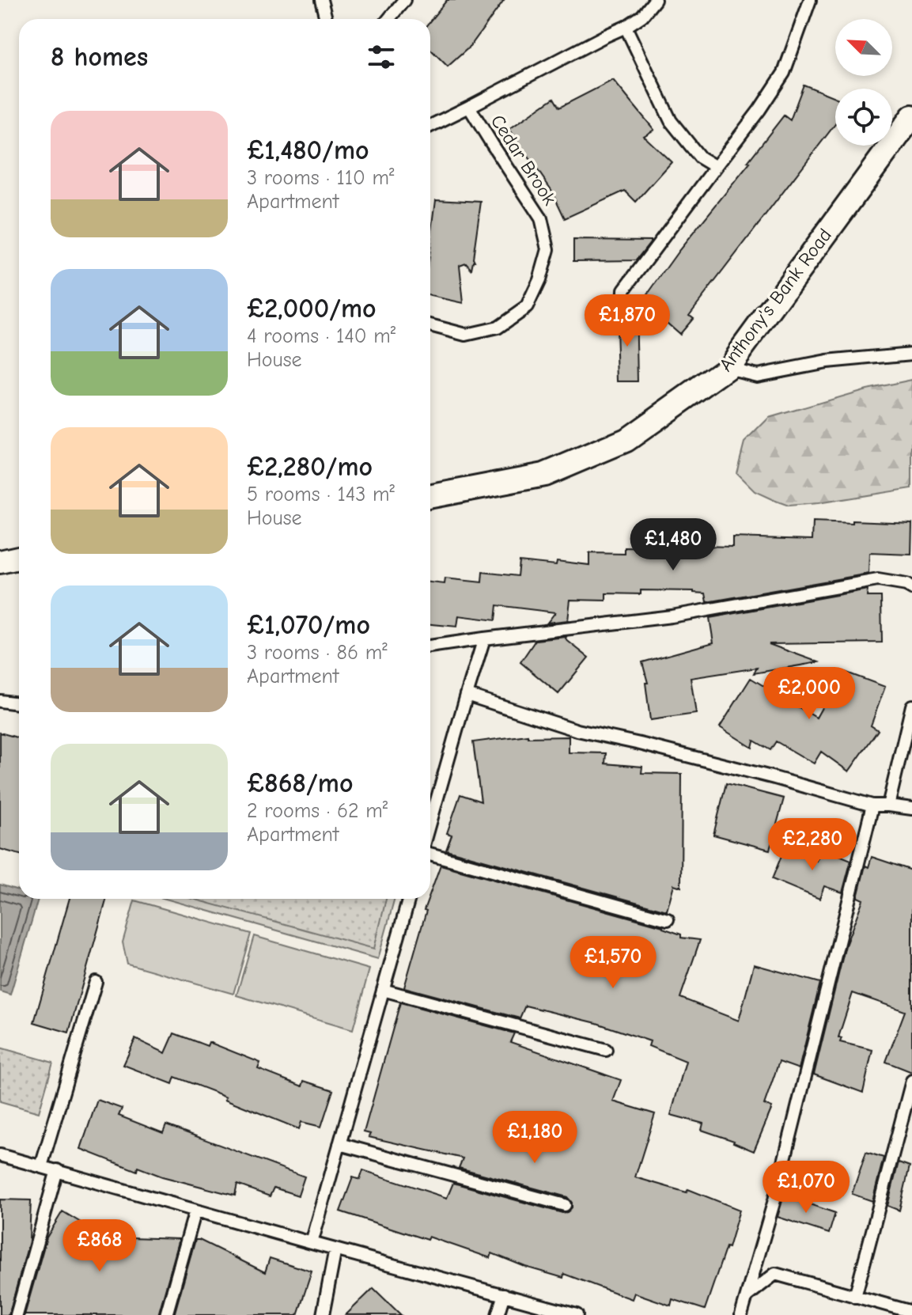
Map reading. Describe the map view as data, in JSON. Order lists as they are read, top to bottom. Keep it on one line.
{"streets":{"street":["Anthony's Bank Road"],"lane":["Cedar Brook"]},"north":"top left","page":{"heading":"8 homes","list":[{"name":"£1,480/mo","note":"3 rooms · 110 m² · Apartment"},{"name":"£2,000/mo","note":"4 rooms · 140 m² · House"},{"name":"£2,280/mo","note":"5 rooms · 143 m² · House"},{"name":"£1,070/mo","note":"3 rooms · 86 m² · Apartment"},{"name":"£868/mo","note":"2 rooms · 62 m² · Apartment"}],"price":["£1,870","£1,480","£2,000","£2,280","£1,570","£1,180","£1,070","£868"]}}
